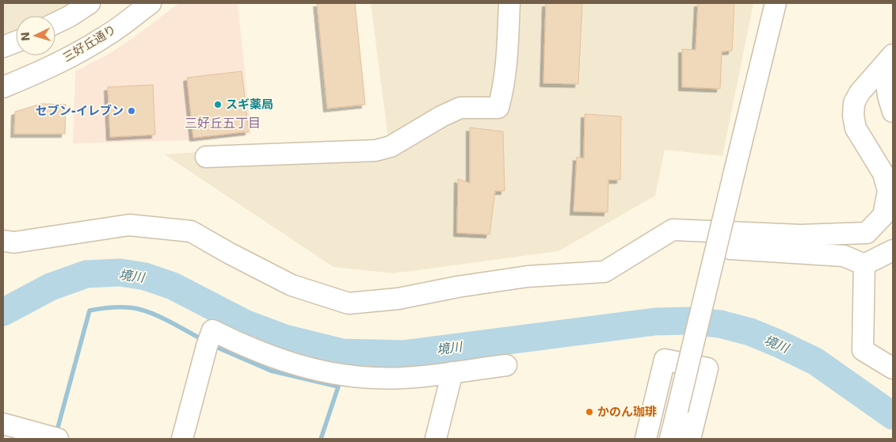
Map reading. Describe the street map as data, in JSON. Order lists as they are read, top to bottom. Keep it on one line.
{"streets":{"street":["三好丘通り"]},"districts":["三好丘五丁目"],"water":["境川"],"places":["スギ薬局","セブン-イレブン","かのん珈琲"],"north":"left"}
